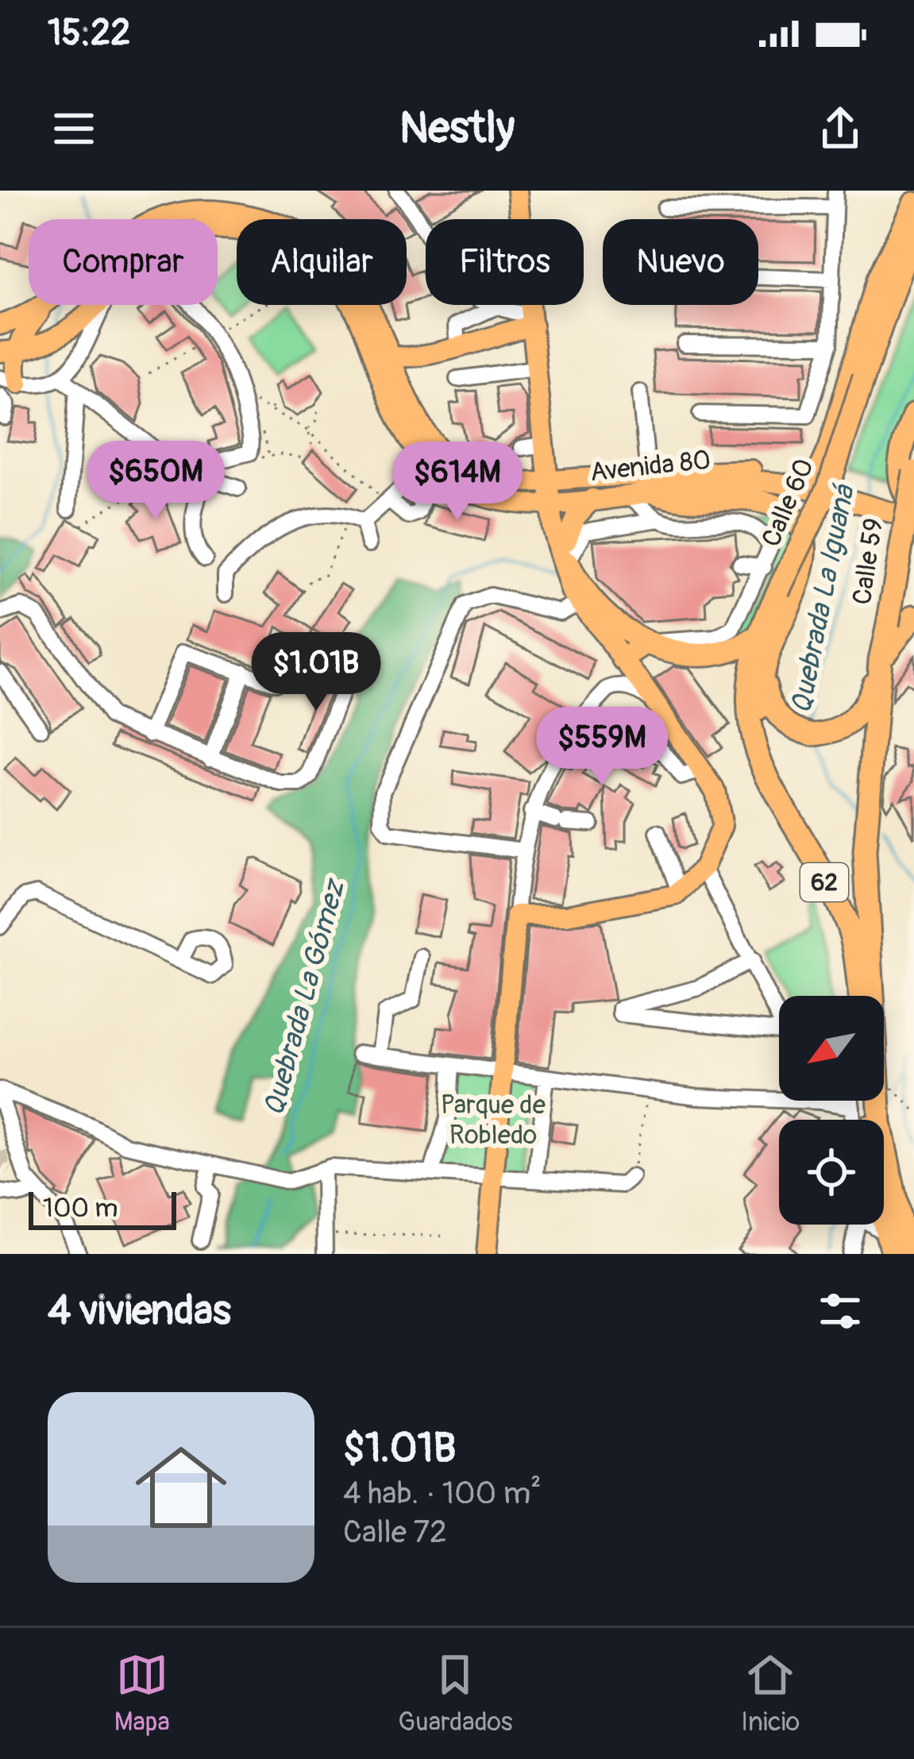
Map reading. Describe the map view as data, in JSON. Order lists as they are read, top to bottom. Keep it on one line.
{"streets":{"highway":["Calle 60","Calle 59","62"],"main road":["Avenida 80"]},"crossings":[["Calle 60","62"],["Calle 59","62"]],"water":["Quebrada La Iguaná","Quebrada La Gómez"],"parks":["Parque de Robledo"],"scale_bar":"100 m","north":"bottom left","page":{"status":"15:22","header":"Nestly","chip":["Comprar","Alquilar","Filtros","Nuevo"],"price":["$650M","$614M","$1.01B","$559M"],"scale":"100 m","heading":"4 viviendas","list":[{"name":"$1.01B","note":"4 hab. · 100 m² · Calle 72"}],"tabs":["Mapa","Guardados","Inicio"]}}
